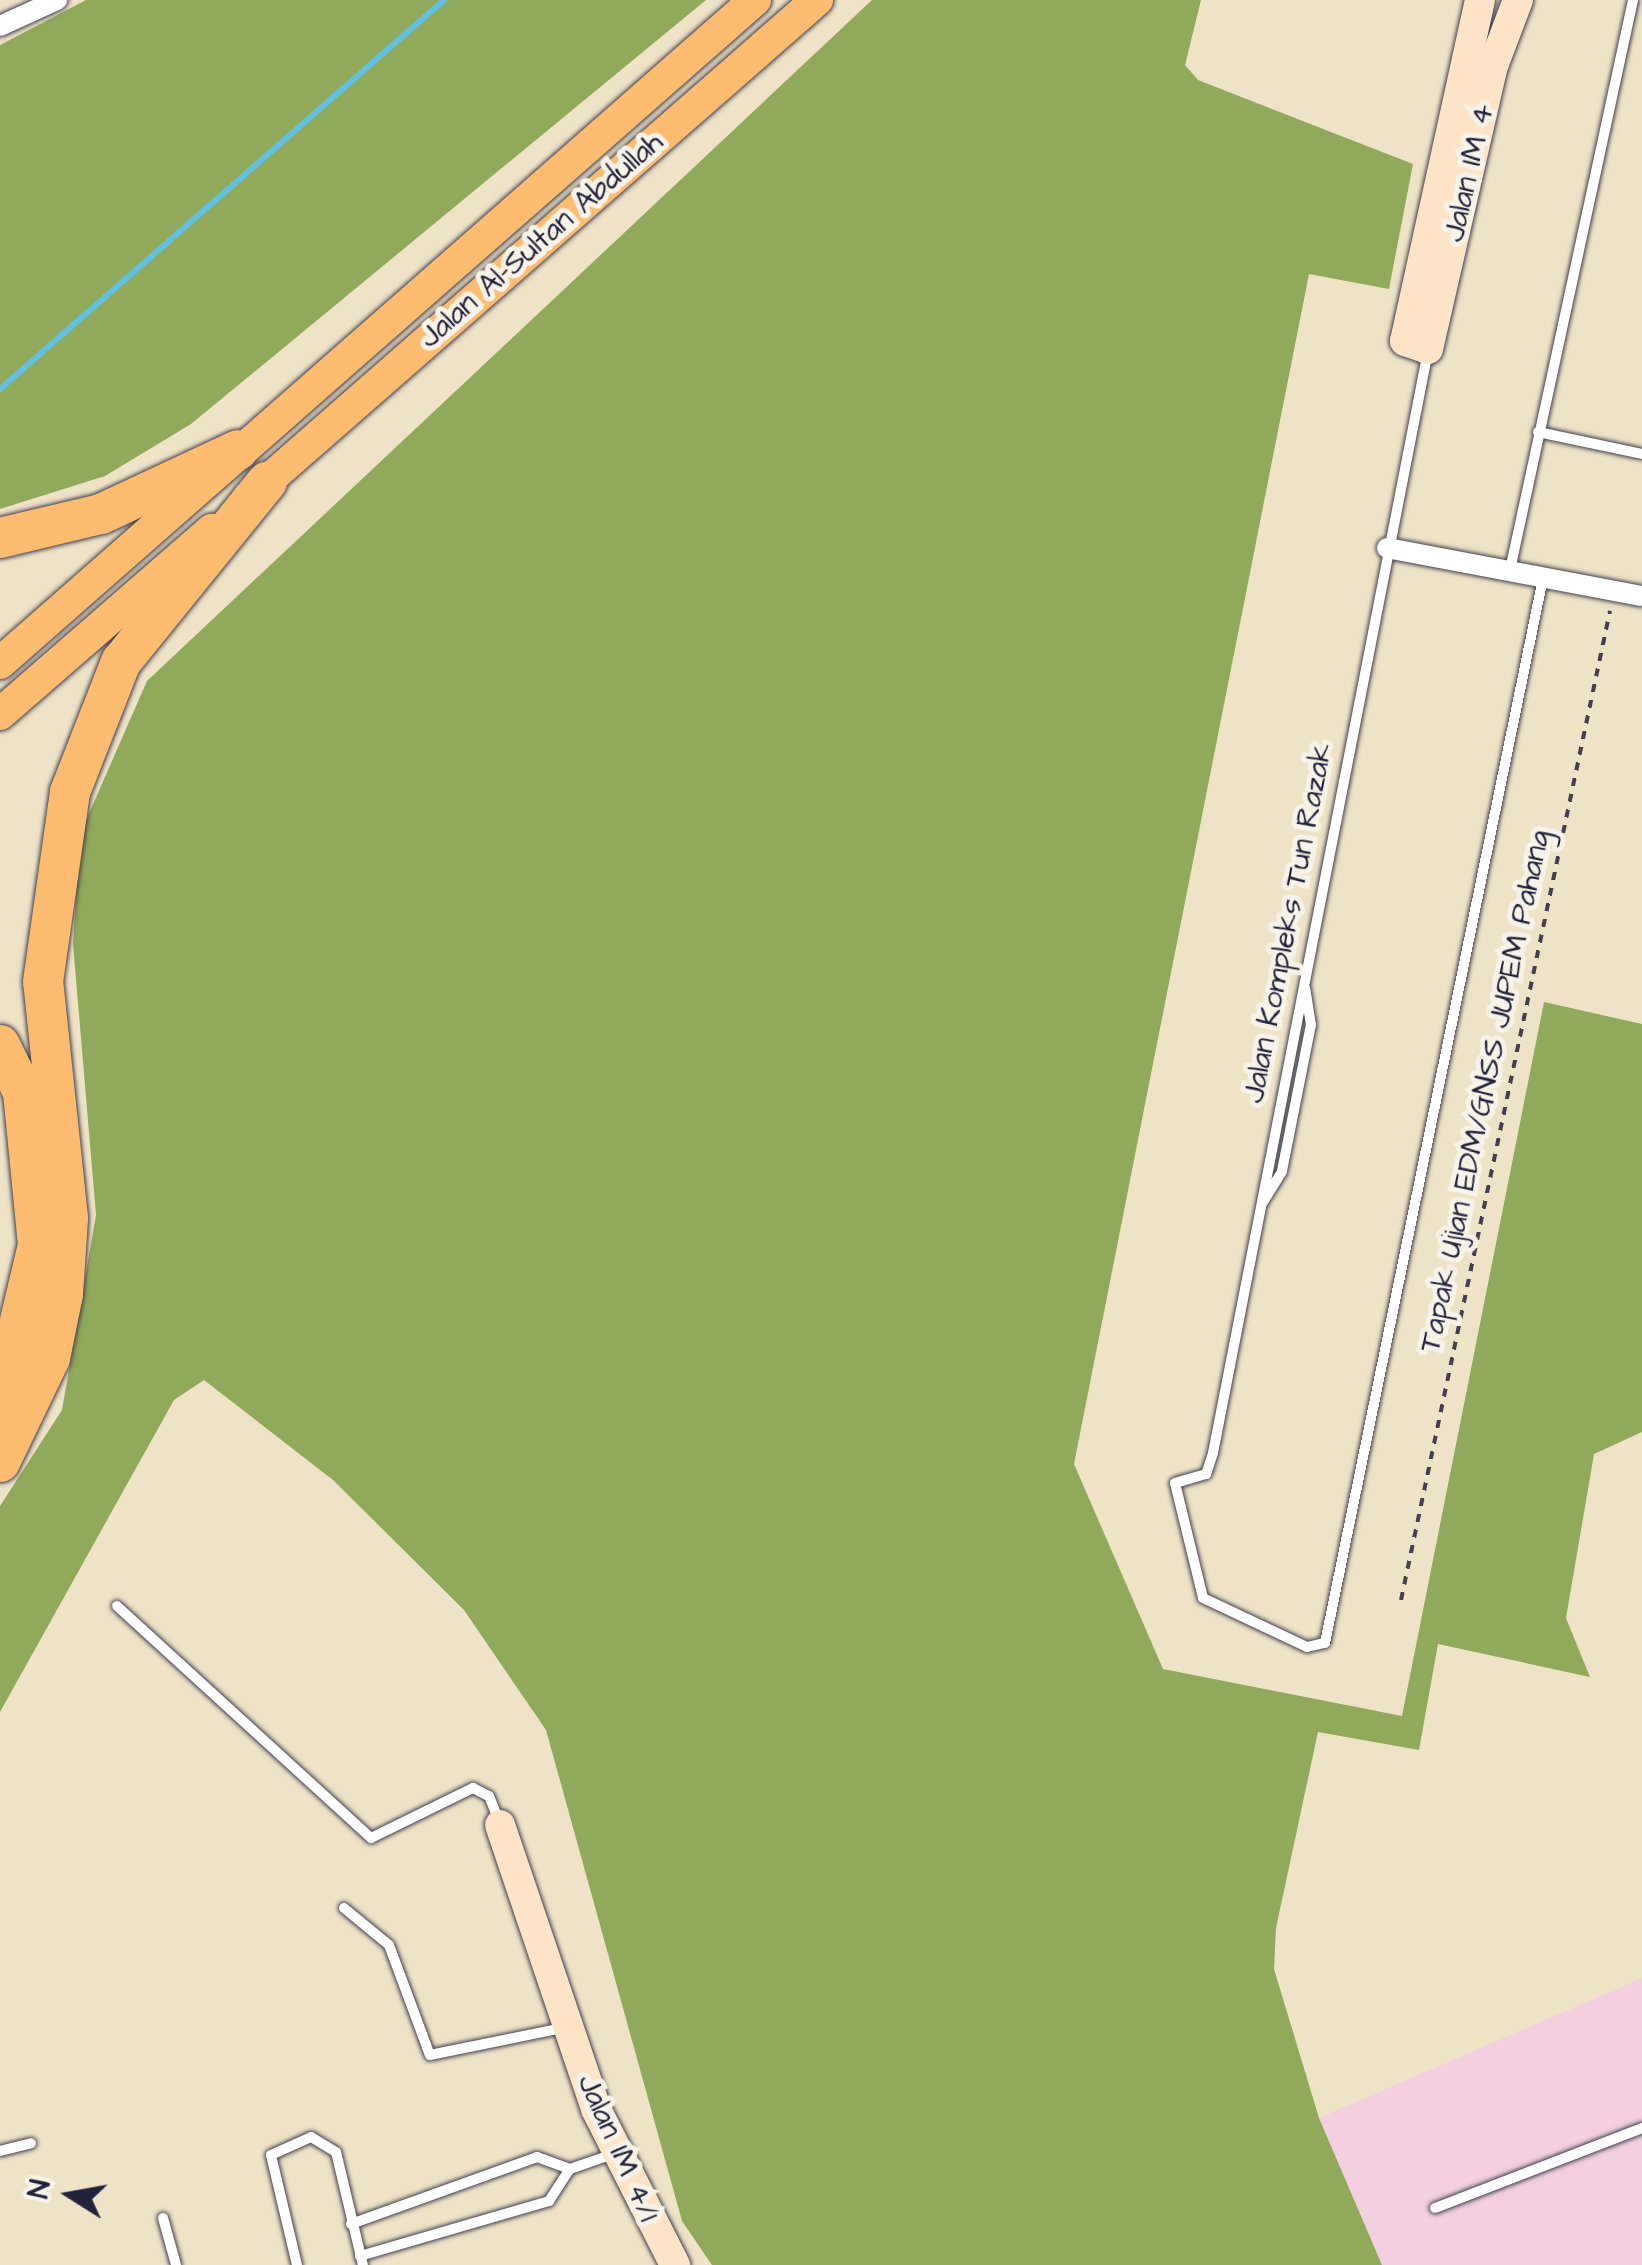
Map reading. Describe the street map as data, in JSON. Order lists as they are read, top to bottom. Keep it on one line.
{"streets":{"main road":["Jalan Al-Sultan Abdullah"],"street":["Jalan IM 4","Jalan IM 4/1"],"lane":["Jalan Kompleks Tun Razak"],"path":["Tapak Ujian EDM/GNSS JUPEM Pahang"]},"crossings":[["Jalan IM 4","Jalan Kompleks Tun Razak"]],"north":"left"}
